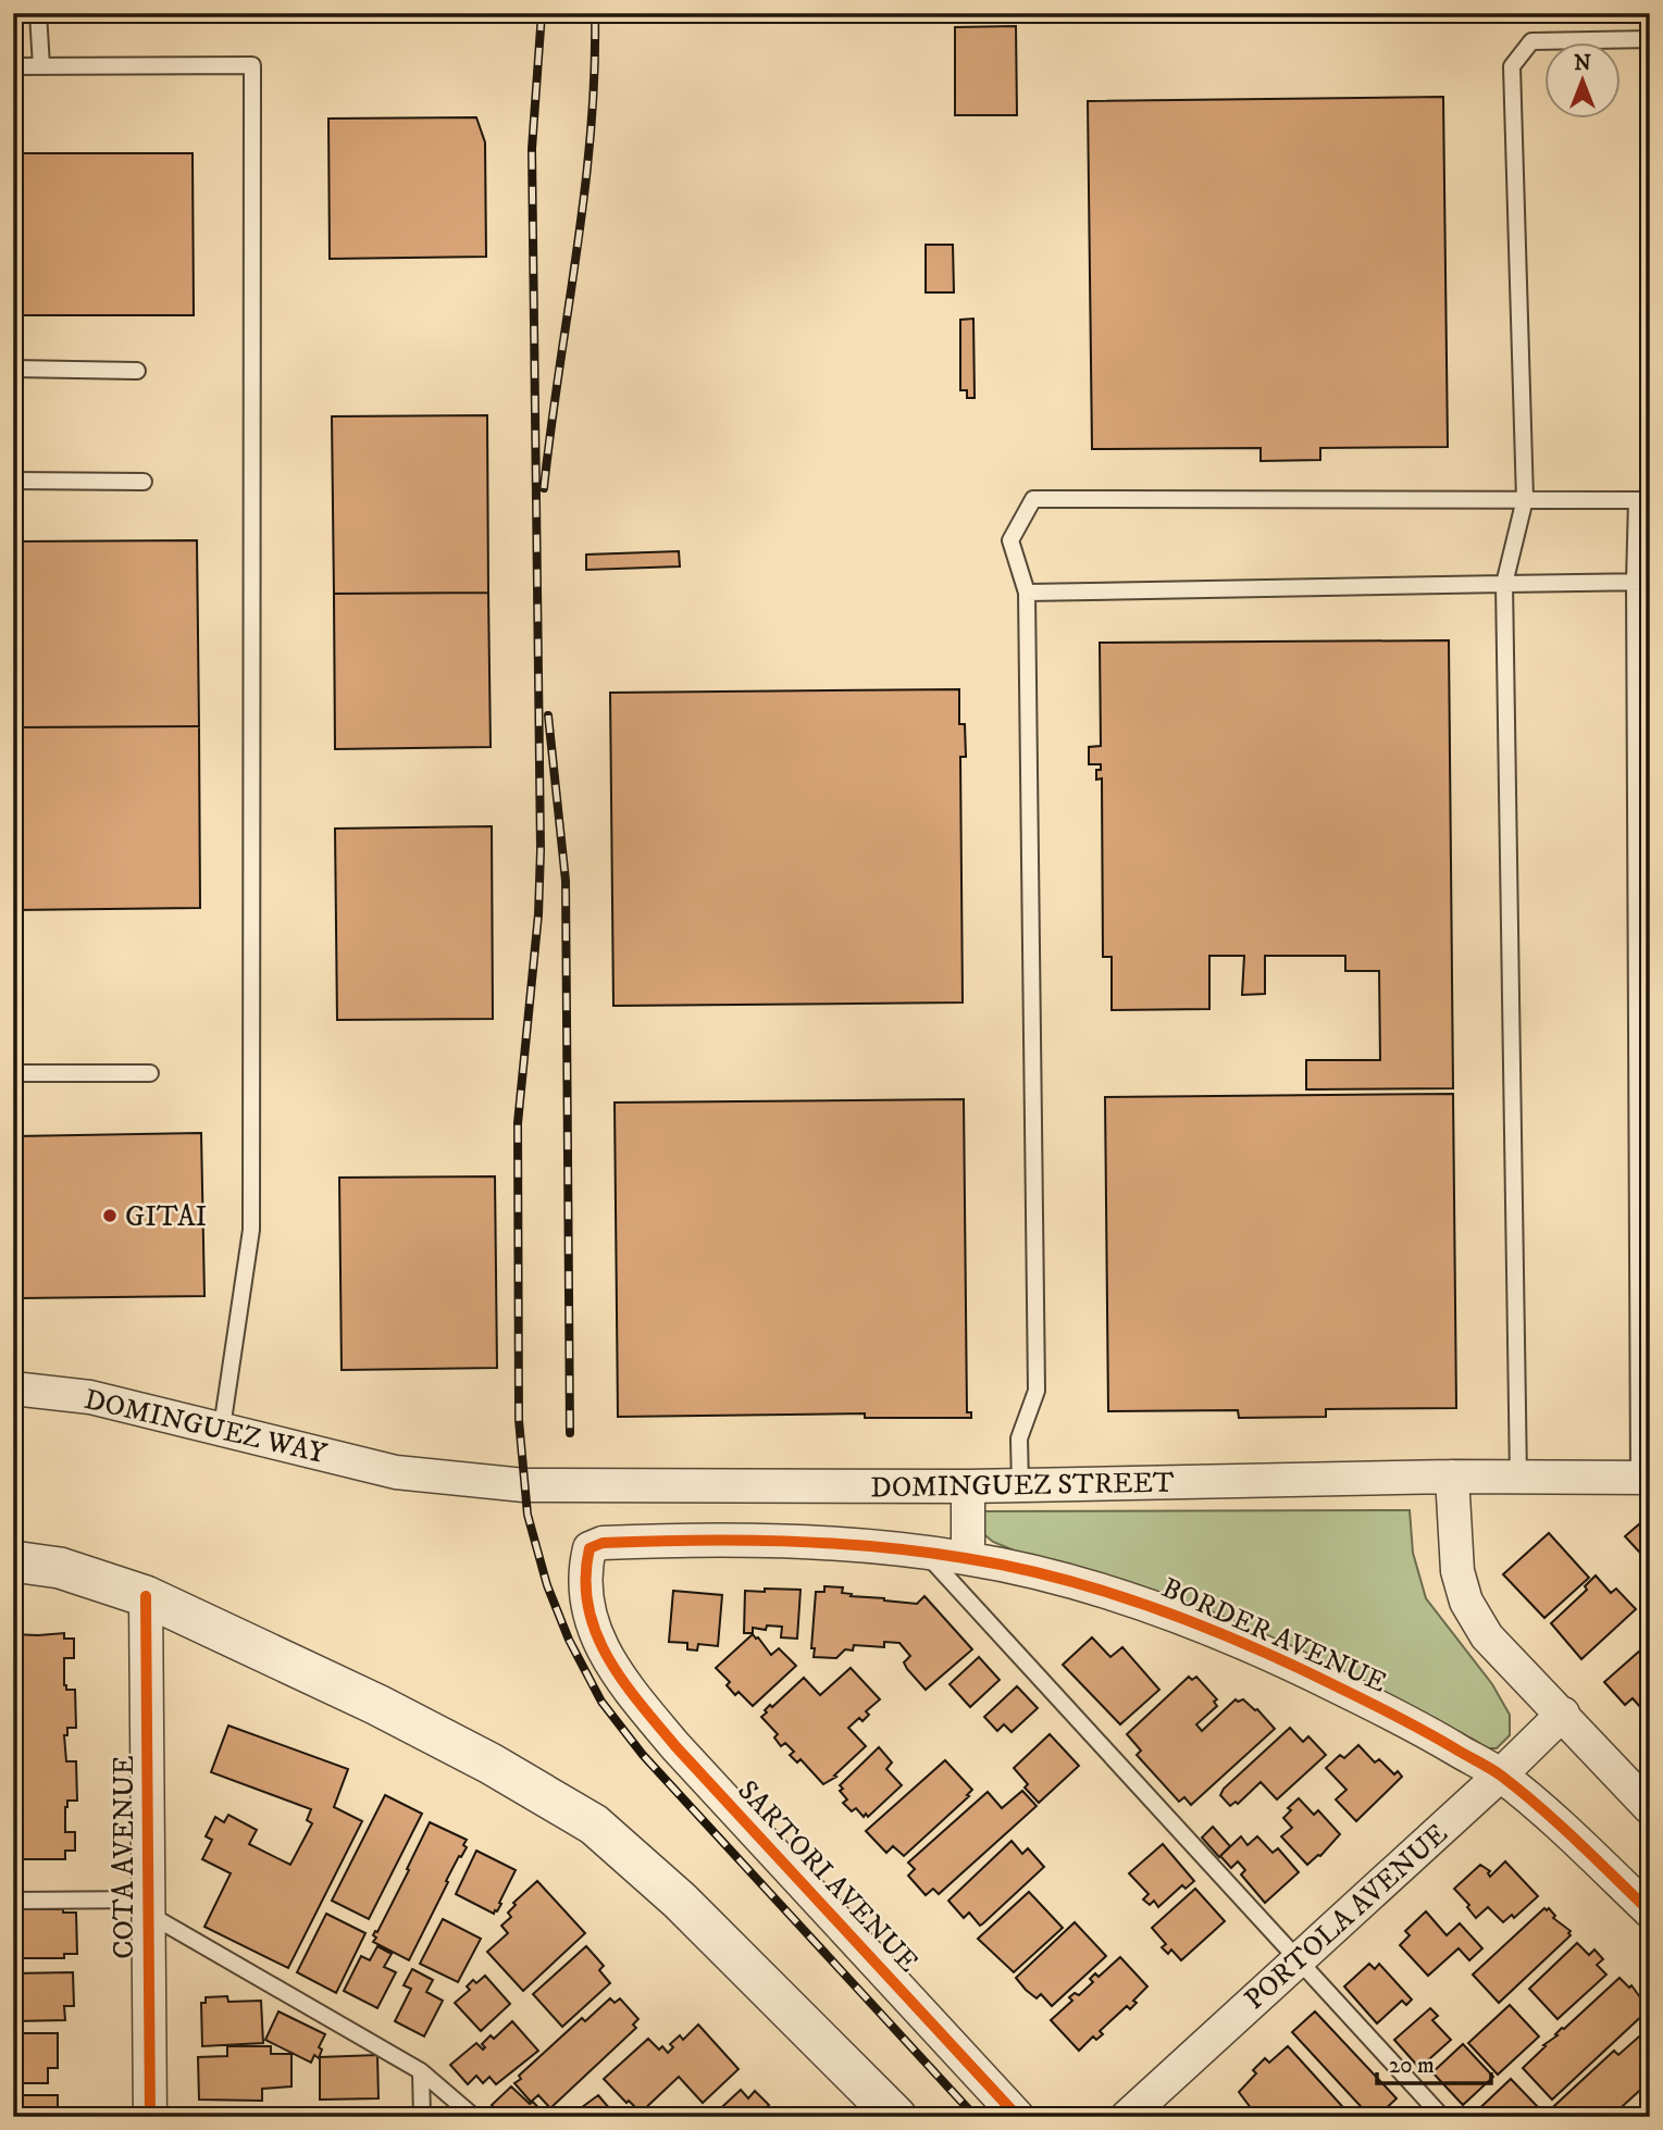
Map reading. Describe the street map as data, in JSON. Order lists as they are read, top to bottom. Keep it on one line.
{"streets":{"street":["DOMINGUEZ WAY","DOMINGUEZ STREET","BORDER AVENUE","COTA AVENUE","SARTORI AVENUE","PORTOLA AVENUE"]},"crossings":[["DOMINGUEZ WAY","DOMINGUEZ STREET"],["BORDER AVENUE","SARTORI AVENUE"],["BORDER AVENUE","PORTOLA AVENUE"]],"places":["GITAI"],"scale_bar":"20 m","north":"top"}
